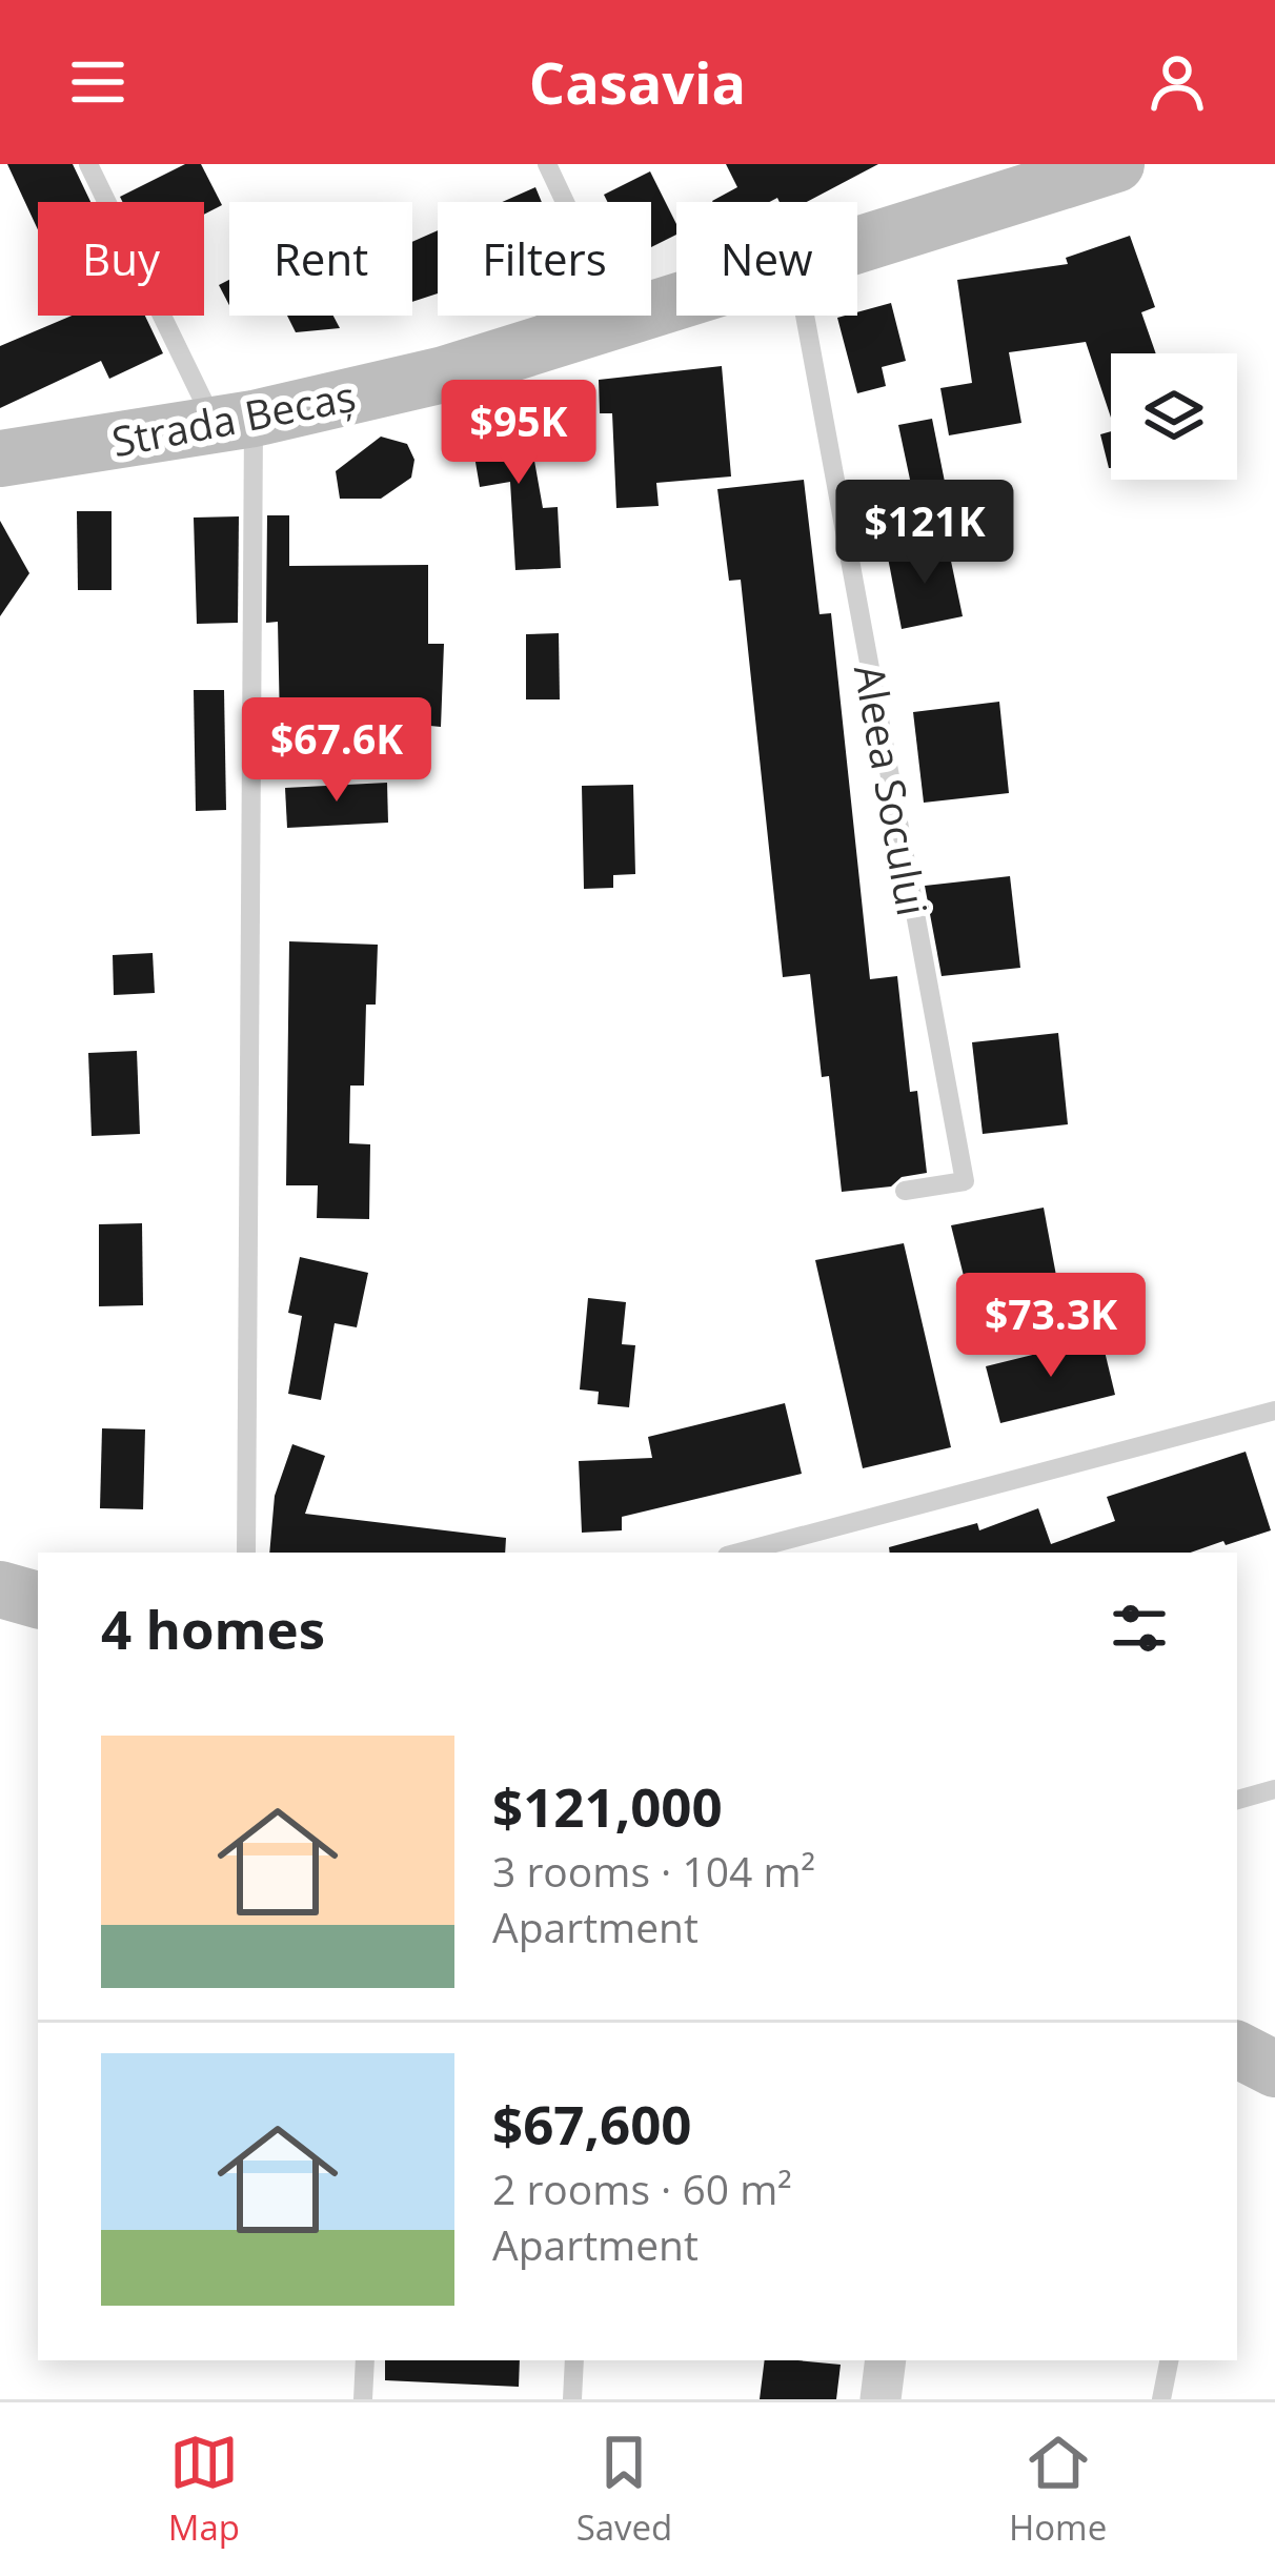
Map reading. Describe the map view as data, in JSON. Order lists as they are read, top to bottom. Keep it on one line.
{"streets":{"main road":["Strada Becaș"],"lane":["Aleea Socului"]},"page":{"header":"Casavia","chip":["Buy","Rent","Filters","New"],"price":["$95K","$121K","$67.6K","$73.3K"],"heading":"4 homes","list":[{"name":"$121,000","note":"3 rooms · 104 m² · Apartment"},{"name":"$67,600","note":"2 rooms · 60 m² · Apartment"}],"tabs":["Map","Saved","Home"]}}
